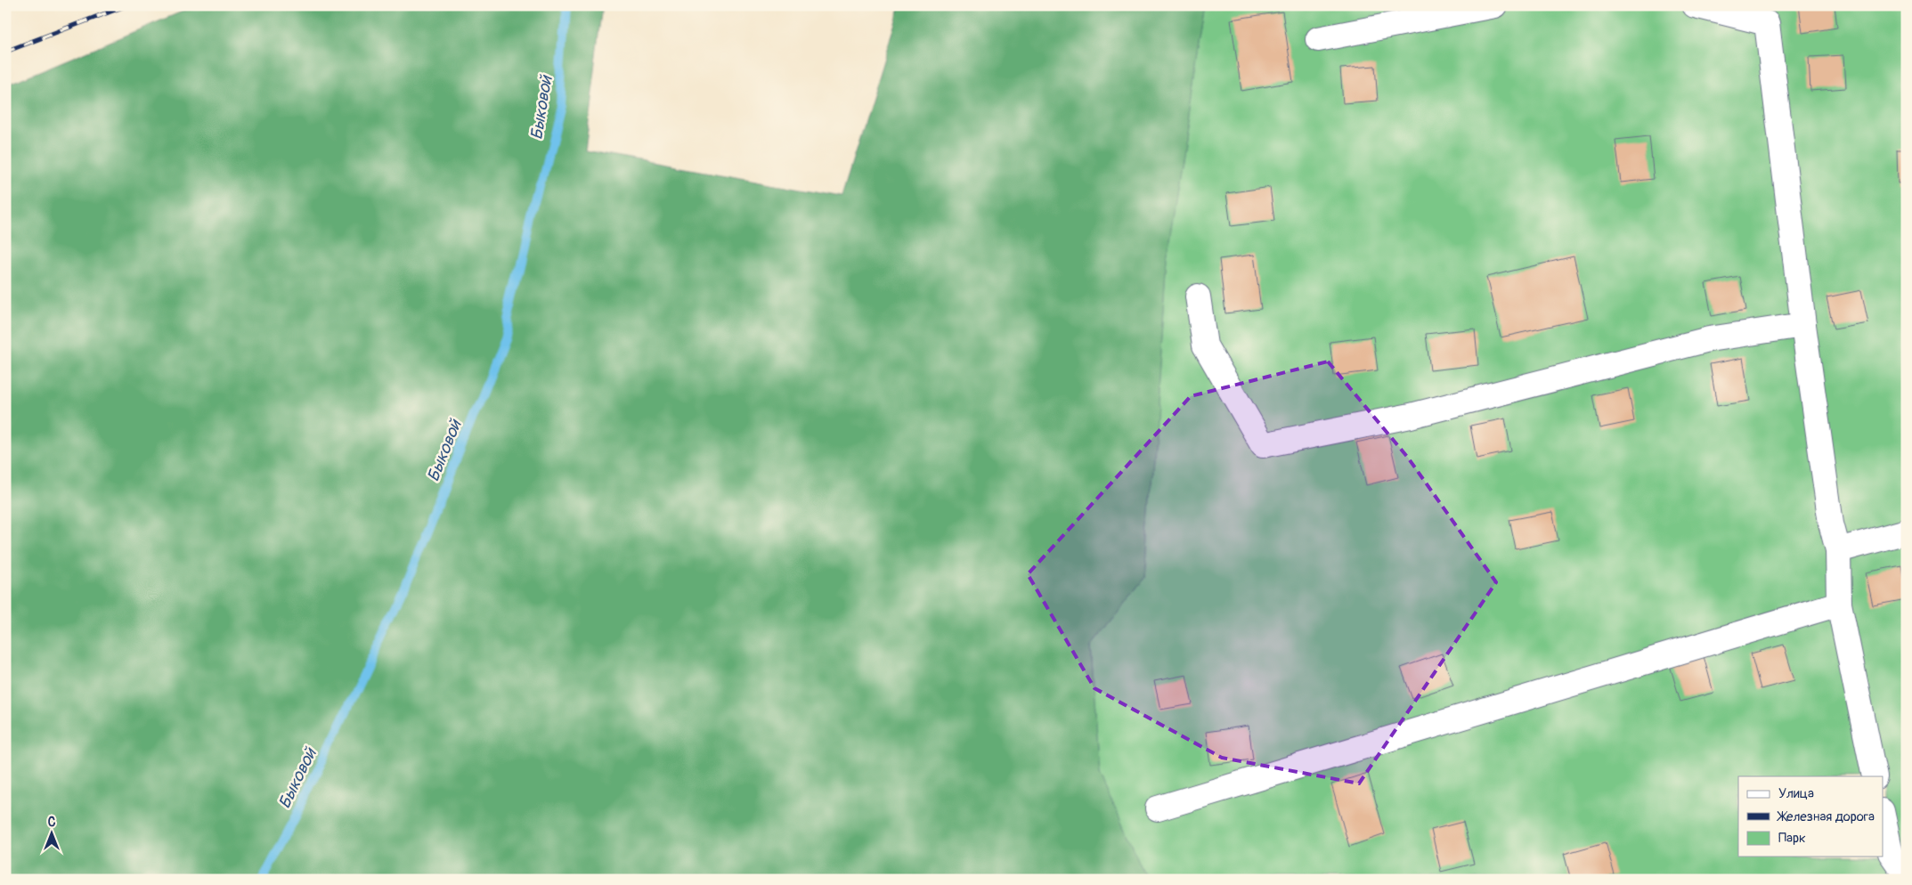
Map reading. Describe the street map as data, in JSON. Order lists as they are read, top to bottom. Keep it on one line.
{"water":["Быковой"],"legend":["Улица","Железная дорога","Парк"],"north":"top"}
